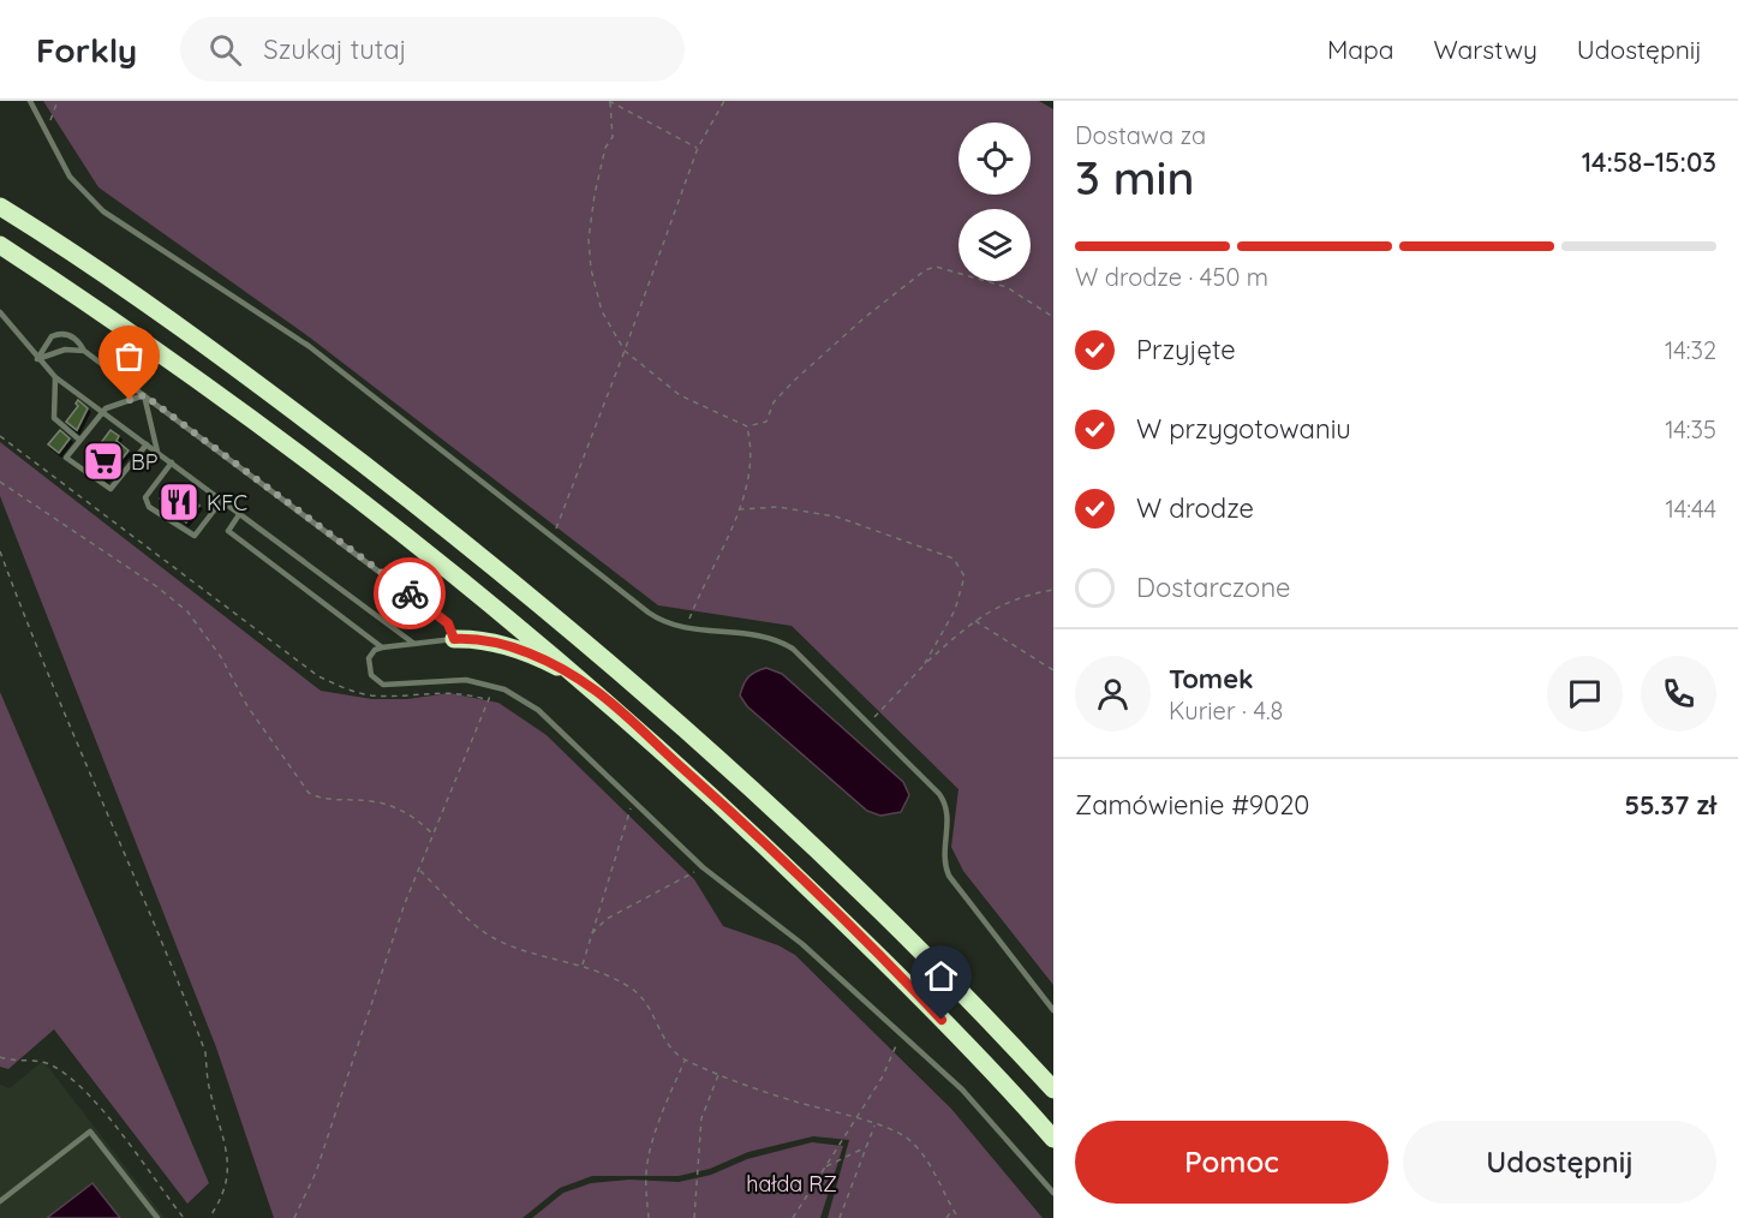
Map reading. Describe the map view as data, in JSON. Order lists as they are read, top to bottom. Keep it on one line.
{"parks":["hałda RZ"],"places":{"supermarket":["BP"],"restaurant":["KFC"]},"page":{"header":"Forkly","search":"Szukaj tutaj","nav":["Mapa","Warstwy","Udostępnij"],"heading":["3 min","Dostawa za","14:58–15:03"],"panel":["Tomek","Kurier · 4.8","Zamówienie #9020","55.37 zł"],"bar":"W drodze · 450 m","list":[["Przyjęte","14:32"],["W przygotowaniu","14:35"],["W drodze","14:44"],"Dostarczone"],"buttons":["Pomoc","Udostępnij"]}}
